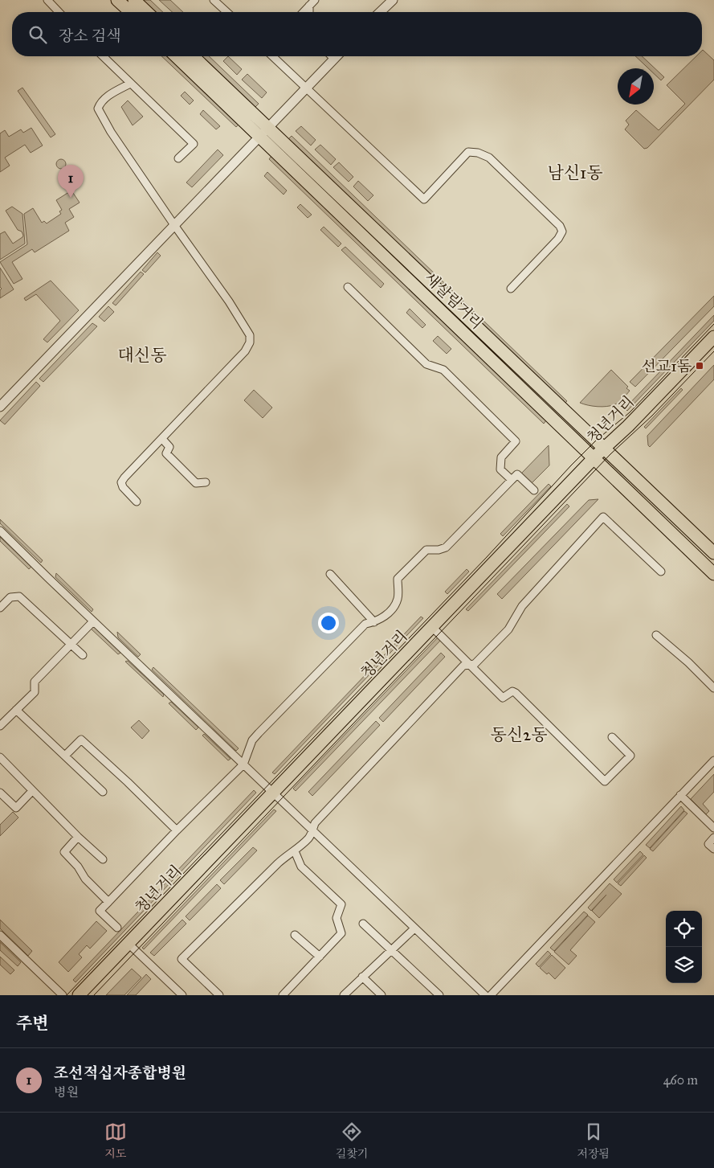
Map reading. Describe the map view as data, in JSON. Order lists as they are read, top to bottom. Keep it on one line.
{"streets":{"main road":["새살림거리","청년거리"]},"crossings":[["새살림거리","청년거리"]],"districts":["남신1동","대신동","동신2동"],"places":{"transit":["선교1돔"]},"north":"bottom left","page":{"search":"장소 검색","pins":"1","heading":"주변","list":[{"mark":"1","name":"조선적십자종합병원","note":"병원","value":"460 m"}],"nav":["지도","길찾기","저장됨"]}}
